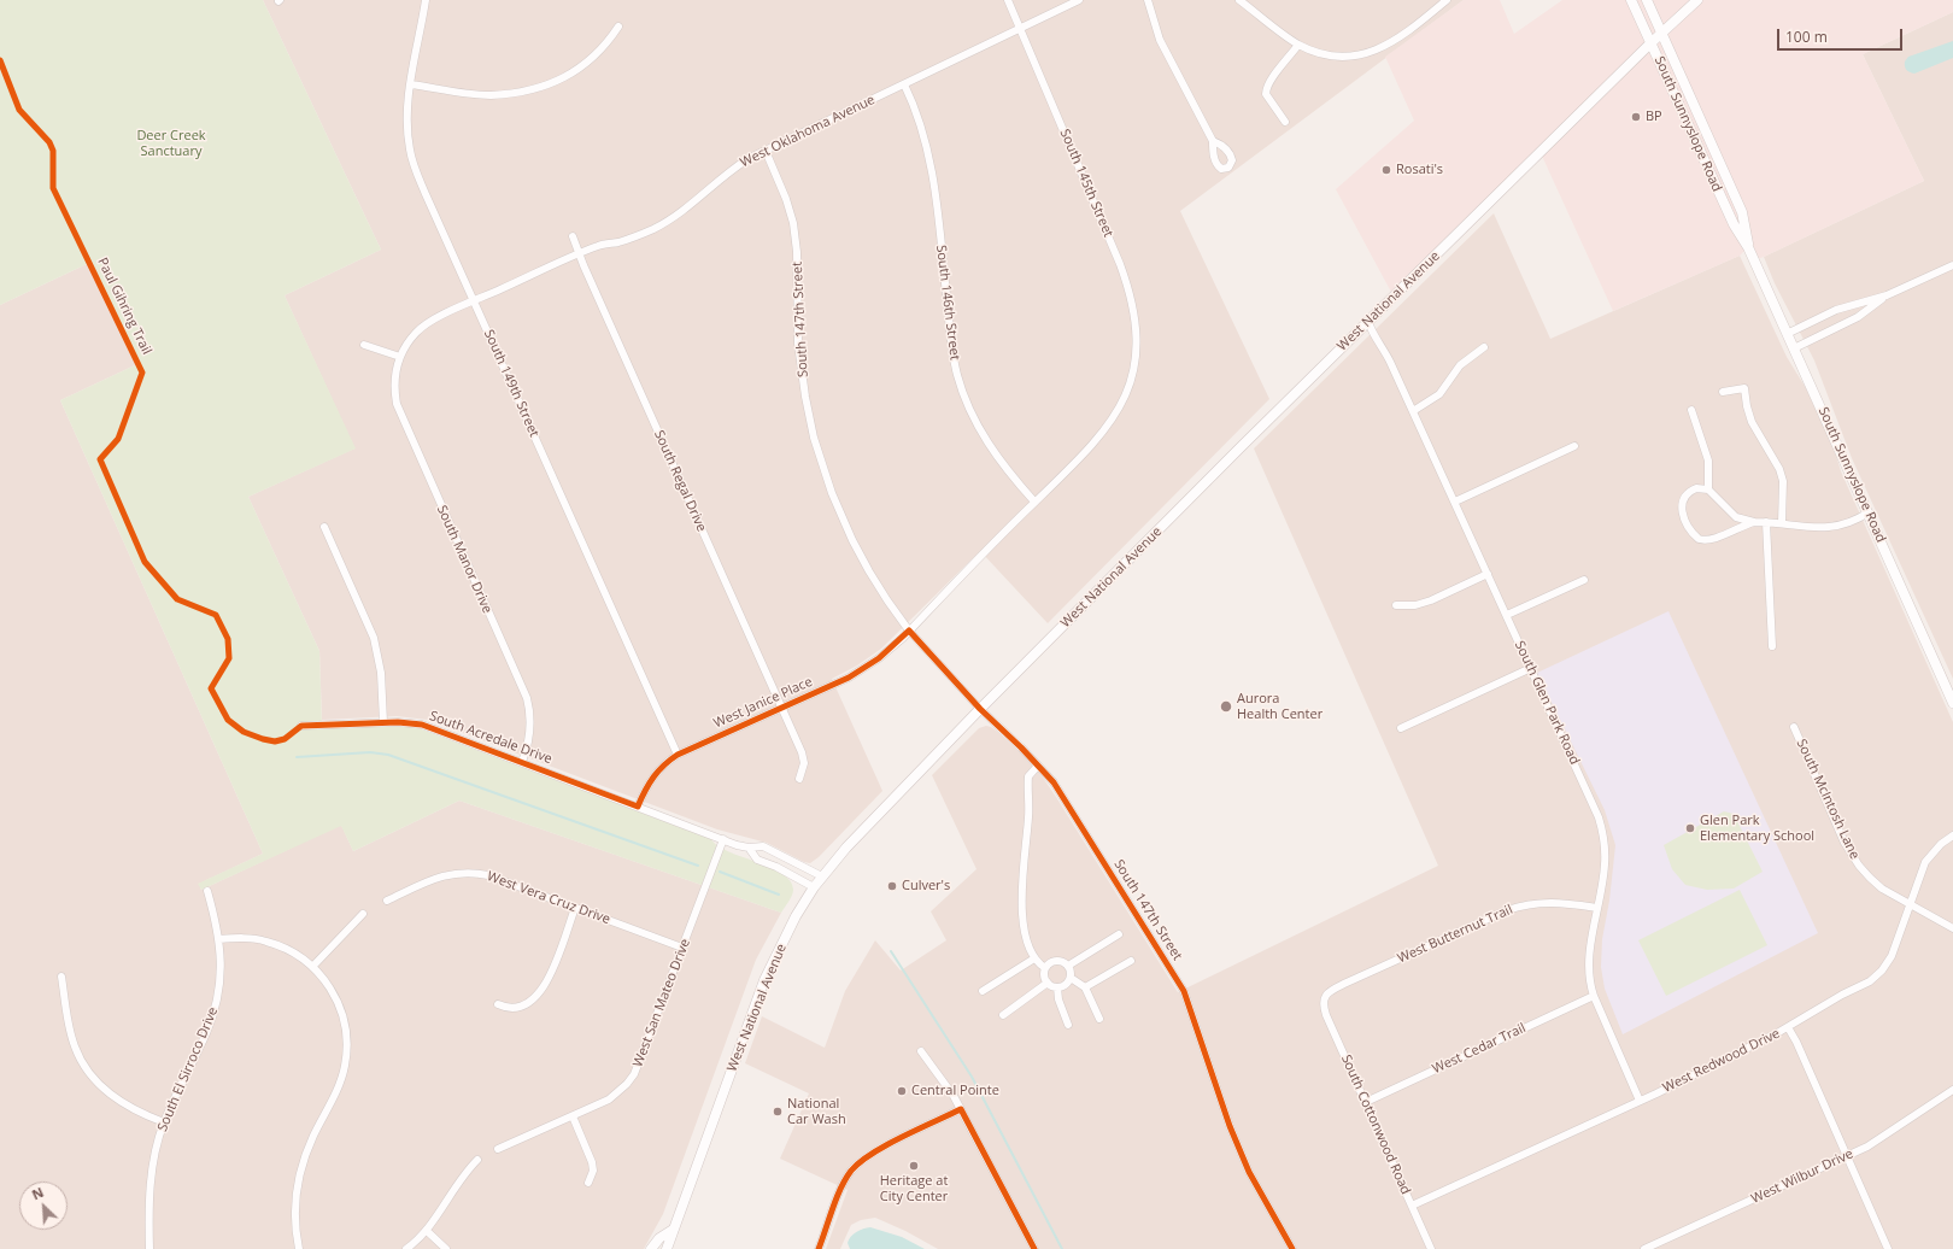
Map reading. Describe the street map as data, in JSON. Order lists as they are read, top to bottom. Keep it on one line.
{"streets":{"main road":["South Sunnyslope Road","West National Avenue"],"street":["West Oklahoma Avenue","South 145th Street","South 146th Street","South 147th Street","South 149th Street","South Regal Drive","South Manor Drive","West Janice Place","South Glen Park Road","South Acredale Drive","South McIntosh Lane","West Vera Cruz Drive","West Butternut Trail","West San Mateo Drive","West Cedar Trail","West Redwood Drive","South El Sirroco Drive","South Cottonwood Road","West Wilbur Drive"],"cycle path":["Paul Gihring Trail"]},"crossings":[["South Sunnyslope Road","West National Avenue"],["West Oklahoma Avenue","South 145th Street"],["West Oklahoma Avenue","South 146th Street"],["West Oklahoma Avenue","South 147th Street"],["West Oklahoma Avenue","South 149th Street"],["West Oklahoma Avenue","South Regal Drive"],["West Oklahoma Avenue","South Manor Drive"],["South 145th Street","West Janice Place"],["West National Avenue","South 147th Street"],["West National Avenue","South Glen Park Road"],["West National Avenue","South Acredale Drive"],["South 146th Street","West Janice Place"],["South 147th Street","West Janice Place"],["South 149th Street","West Janice Place"],["South Regal Drive","West Janice Place"],["South Manor Drive","South Acredale Drive"],["West Janice Place","South Acredale Drive"],["South Glen Park Road","West Butternut Trail"],["South Glen Park Road","West Cedar Trail"],["South Glen Park Road","West Redwood Drive"],["South Acredale Drive","West San Mateo Drive"],["South McIntosh Lane","West Redwood Drive"],["West Vera Cruz Drive","West San Mateo Drive"],["West Butternut Trail","South Cottonwood Road"],["West Cedar Trail","South Cottonwood Road"],["West Redwood Drive","South Cottonwood Road"]],"parks":["Deer Creek Sanctuary"],"places":["BP","Rosati's","Aurora Health Center","Glen Park Elementary School","Culver's","Central Pointe","National Car Wash","Heritage at City Center"],"scale_bar":"100 m","north":"top left"}
